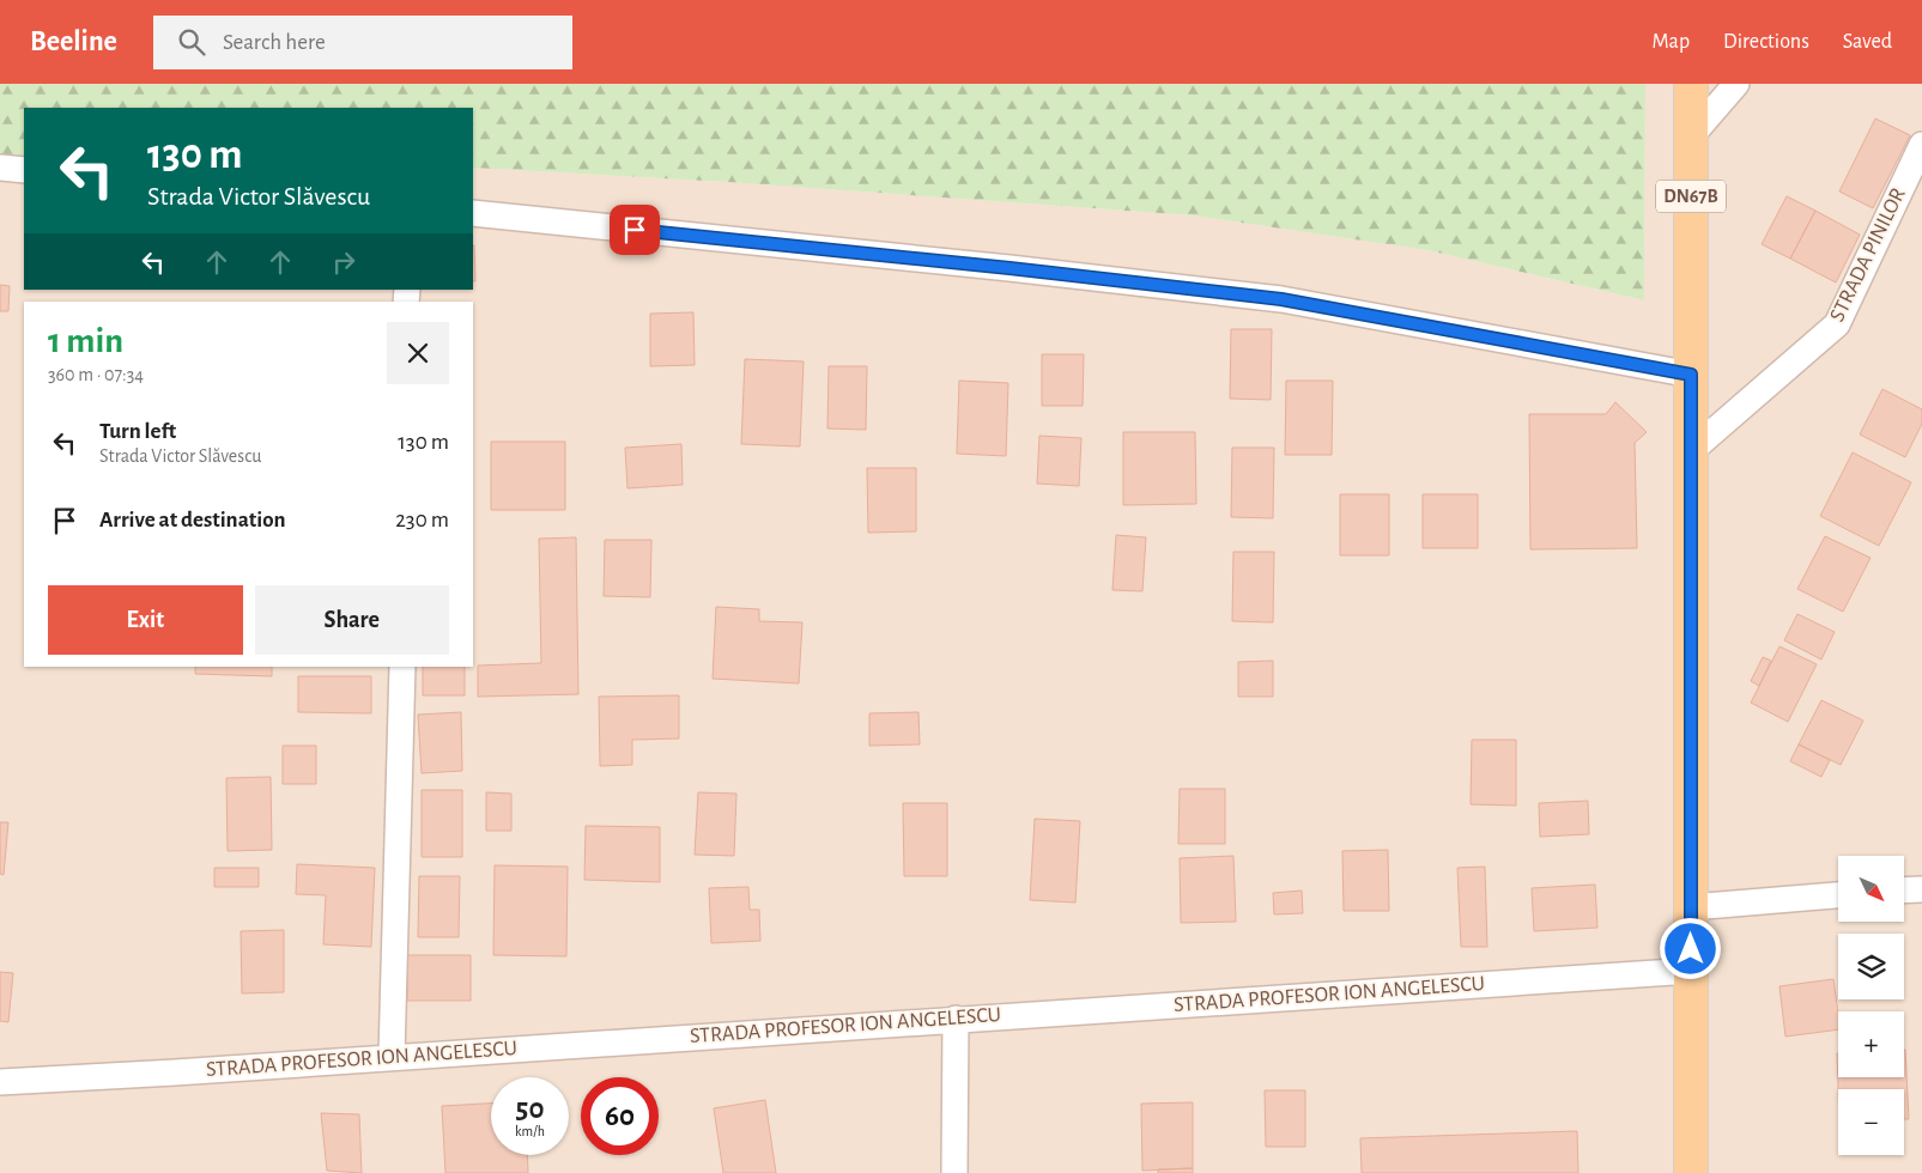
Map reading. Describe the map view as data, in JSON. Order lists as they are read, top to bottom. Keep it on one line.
{"streets":{"main road":["DN67B"],"street":["STRADA PINILOR","STRADA PROFESOR ION ANGELESCU"]},"crossings":[["DN67B","STRADA PINILOR"],["DN67B","STRADA PROFESOR ION ANGELESCU"]],"north":"bottom right","page":{"header":"Beeline","search":"Search here","nav":["Map","Directions","Saved"],"turn":["130 m","Strada Victor Slăvescu"],"heading":["1 min","360 m · 07:34"],"list":[{"name":"Turn left","note":"Strada Victor Slăvescu","value":"130 m"},{"name":"Arrive at destination","value":"230 m"}],"buttons":["Exit","Share"],"map_buttons":["+","−"],"speed":"50 km/h","limit":"60"}}
